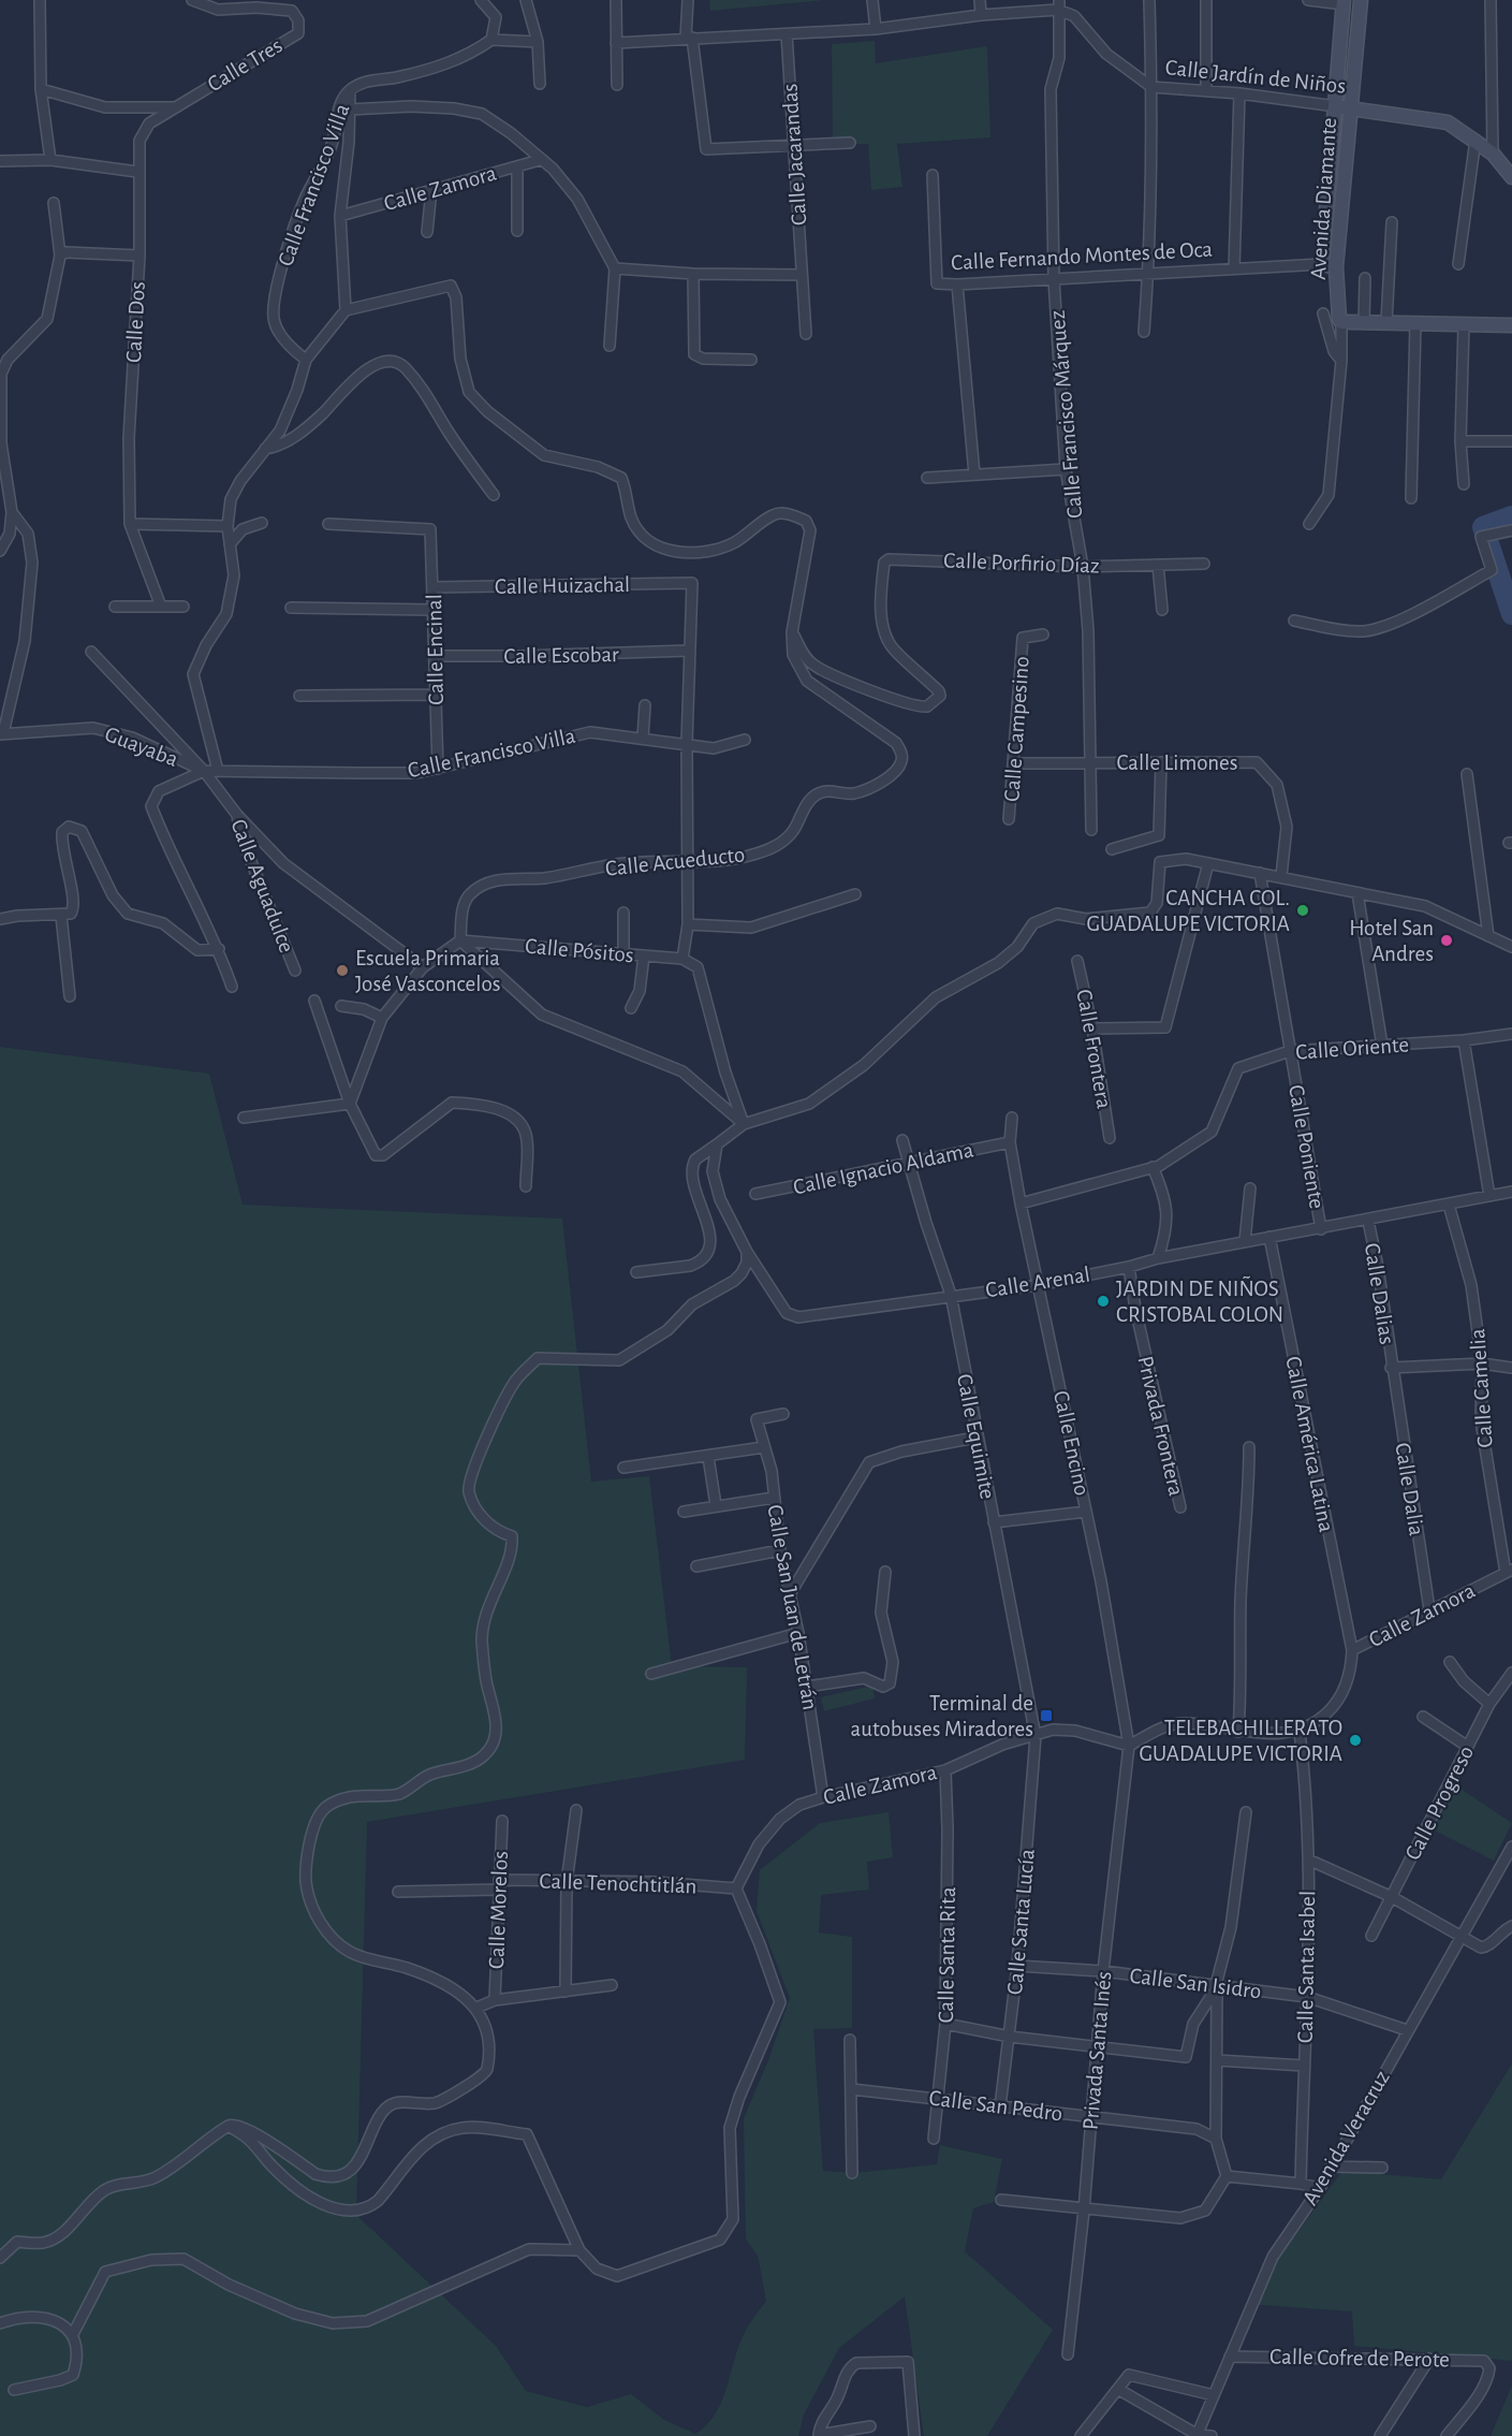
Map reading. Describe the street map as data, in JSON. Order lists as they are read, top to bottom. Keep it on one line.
{"streets":{"main road":["Calle Jardín de Niños","Avenida Diamante","Calle Fernando Montes de Oca"],"street":["Calle Tres","Calle Jacarandas","Calle Francisco Villa","Calle Zamora","Calle Dos","Calle Francisco Márquez","Calle Porfirio Díaz","Calle Huizachal","Calle Encinal","Calle Escobar","Calle Campesino","Guayaba","Calle Limones","Calle Acueducto","Calle Aguadulce","Calle Pósitos","Calle Oriente","Calle Frontera","Calle Poniente","Calle Ignacio Aldama","Calle Arenal","Calle Dalias","Calle Camelia","Privada Frontera","Calle Equimite","Calle Encino","Calle América Latina","Calle Dalia","Calle San Juan de Letrán","Calle Progreso","Calle Tenochtitlán","Calle Morelos","Calle Santa Lucía","Calle Santa Rita","Calle Santa Isabel","Calle San Isidro","Privada Santa Inés","Calle San Pedro","Avenida Veracruz","Calle Cofre de Perote"]},"crossings":[["Calle Tres","Calle Dos"],["Calle Jardín de Niños","Avenida Diamante"],["Calle Jardín de Niños","Calle Francisco Márquez"],["Calle Francisco Villa","Calle Encinal"],["Calle Francisco Villa","Guayaba"],["Calle Francisco Villa","Calle Aguadulce"],["Calle Zamora","Calle Camelia"],["Calle Zamora","Calle Equimite"],["Calle Zamora","Calle Encino"],["Calle Zamora","Calle América Latina"],["Calle Zamora","Calle Dalia"],["Calle Zamora","Calle San Juan de Letrán"],["Calle Zamora","Calle Tenochtitlán"],["Calle Zamora","Calle Santa Lucía"],["Calle Zamora","Calle Santa Rita"],["Calle Zamora","Calle Santa Isabel"],["Calle Zamora","Privada Santa Inés"],["Avenida Diamante","Calle Fernando Montes de Oca"],["Calle Fernando Montes de Oca","Calle Francisco Márquez"],["Calle Francisco Márquez","Calle Porfirio Díaz"],["Calle Francisco Márquez","Calle Limones"],["Calle Porfirio Díaz","Calle Acueducto"],["Calle Huizachal","Calle Encinal"],["Calle Huizachal","Calle Escobar"],["Calle Encinal","Calle Escobar"],["Calle Campesino","Calle Limones"],["Guayaba","Calle Aguadulce"],["Calle Acueducto","Calle Pósitos"],["Calle Oriente","Calle Poniente"],["Calle Oriente","Calle Encino"],["Calle Poniente","Calle Arenal"],["Calle Ignacio Aldama","Calle Equimite"],["Calle Ignacio Aldama","Calle Encino"],["Calle Arenal","Calle Dalias"],["Calle Arenal","Calle Camelia"],["Calle Arenal","Privada Frontera"],["Calle Arenal","Calle Equimite"],["Calle Arenal","Calle Encino"],["Calle Arenal","Calle América Latina"],["Calle Dalias","Calle Dalia"],["Calle Equimite","Calle Santa Lucía"],["Calle Encino","Privada Santa Inés"],["Calle Tenochtitlán","Calle Morelos"],["Calle Santa Lucía","Calle San Isidro"],["Calle Santa Lucía","Calle San Pedro"],["Calle Santa Rita","Calle San Pedro"],["Calle Santa Isabel","Calle San Isidro"],["Calle San Isidro","Privada Santa Inés"],["Calle San Isidro","Avenida Veracruz"],["Privada Santa Inés","Calle San Pedro"],["Avenida Veracruz","Calle Cofre de Perote"]],"places":{"other":["CANCHA COL. GUADALUPE VICTORIA","Hotel San Andres","Escuela Primaria José Vasconcelos","JARDIN DE NIÑOS CRISTOBAL COLON","TELEBACHILLERATO GUADALUPE VICTORIA"],"transit":["Terminal de autobuses Miradores"]}}
